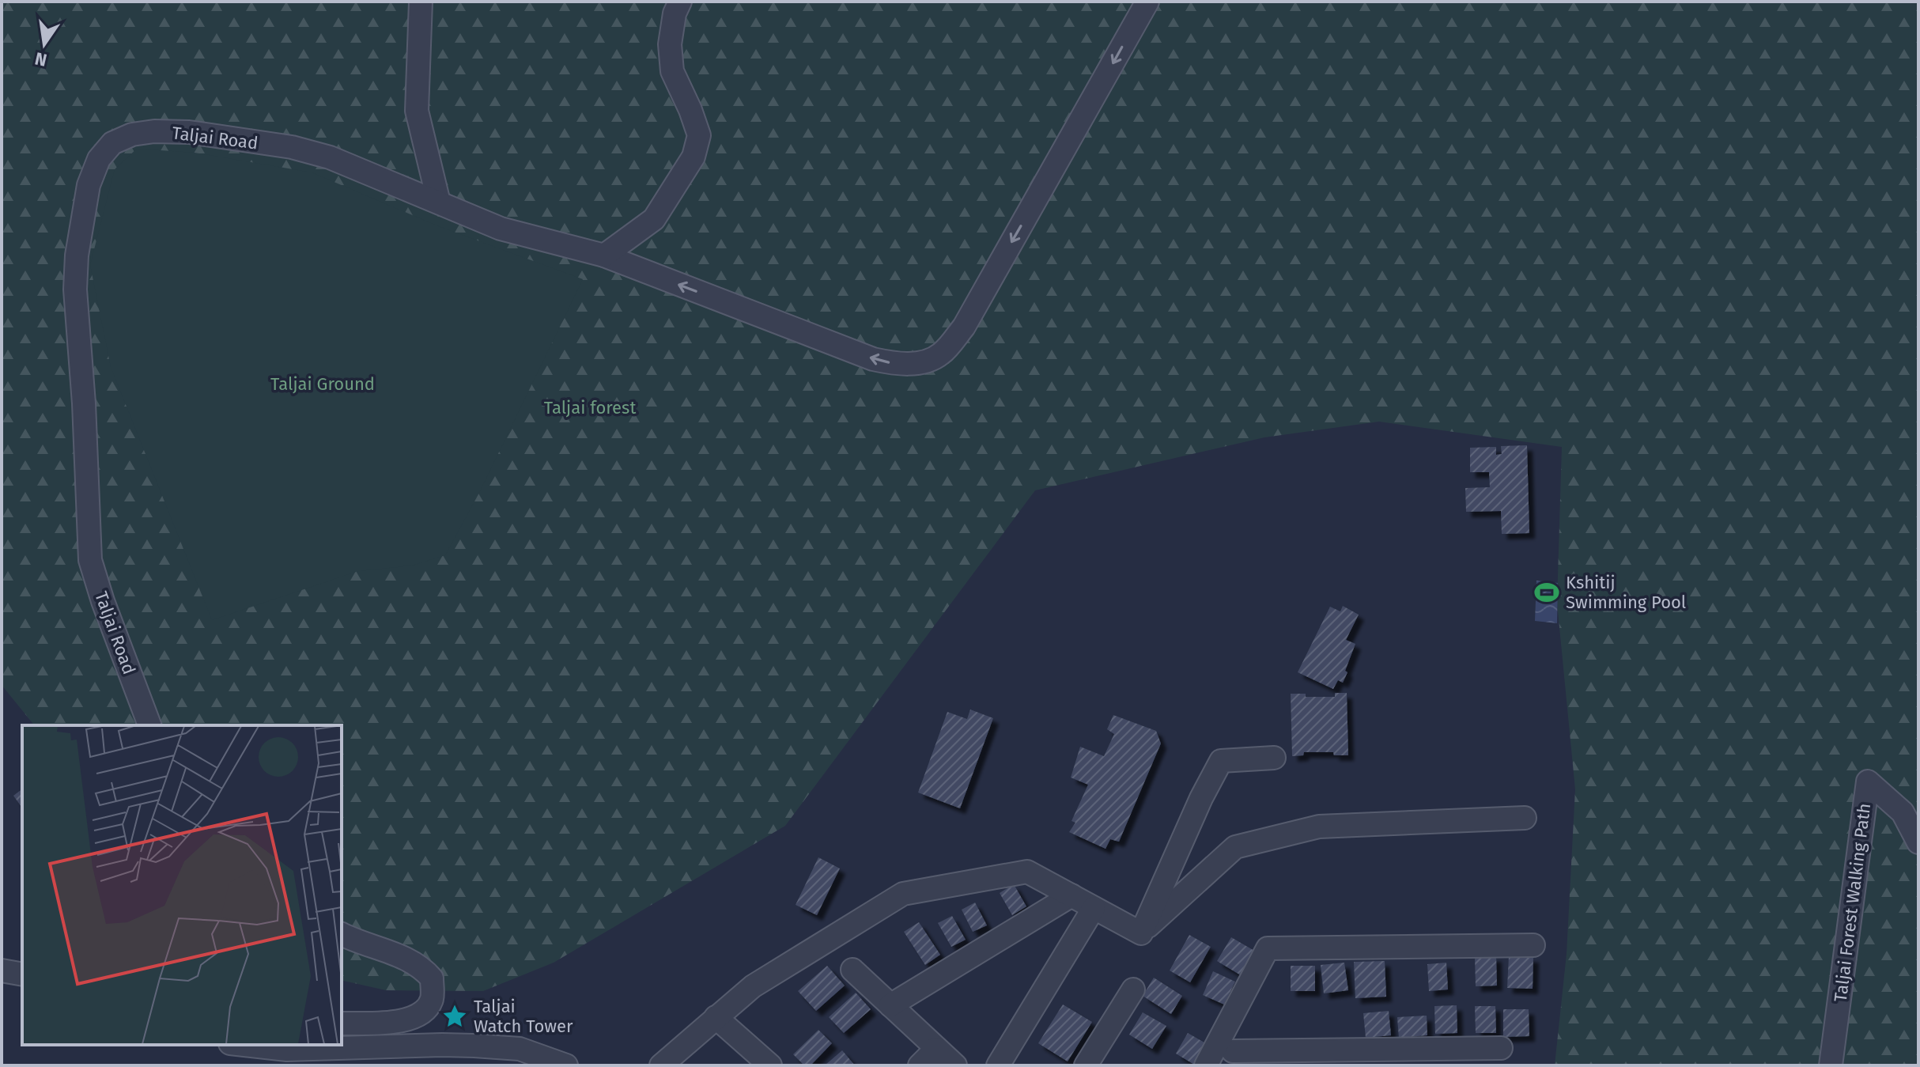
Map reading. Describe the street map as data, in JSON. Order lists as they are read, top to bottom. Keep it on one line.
{"streets":{"street":["Taljai Road","Taljai Forest Walking Path"]},"parks":["Taljai Ground","Taljai forest"],"places":{"sports":["Kshitij Swimming Pool"],"place":["Taljai Watch Tower"]},"north":"bottom"}
